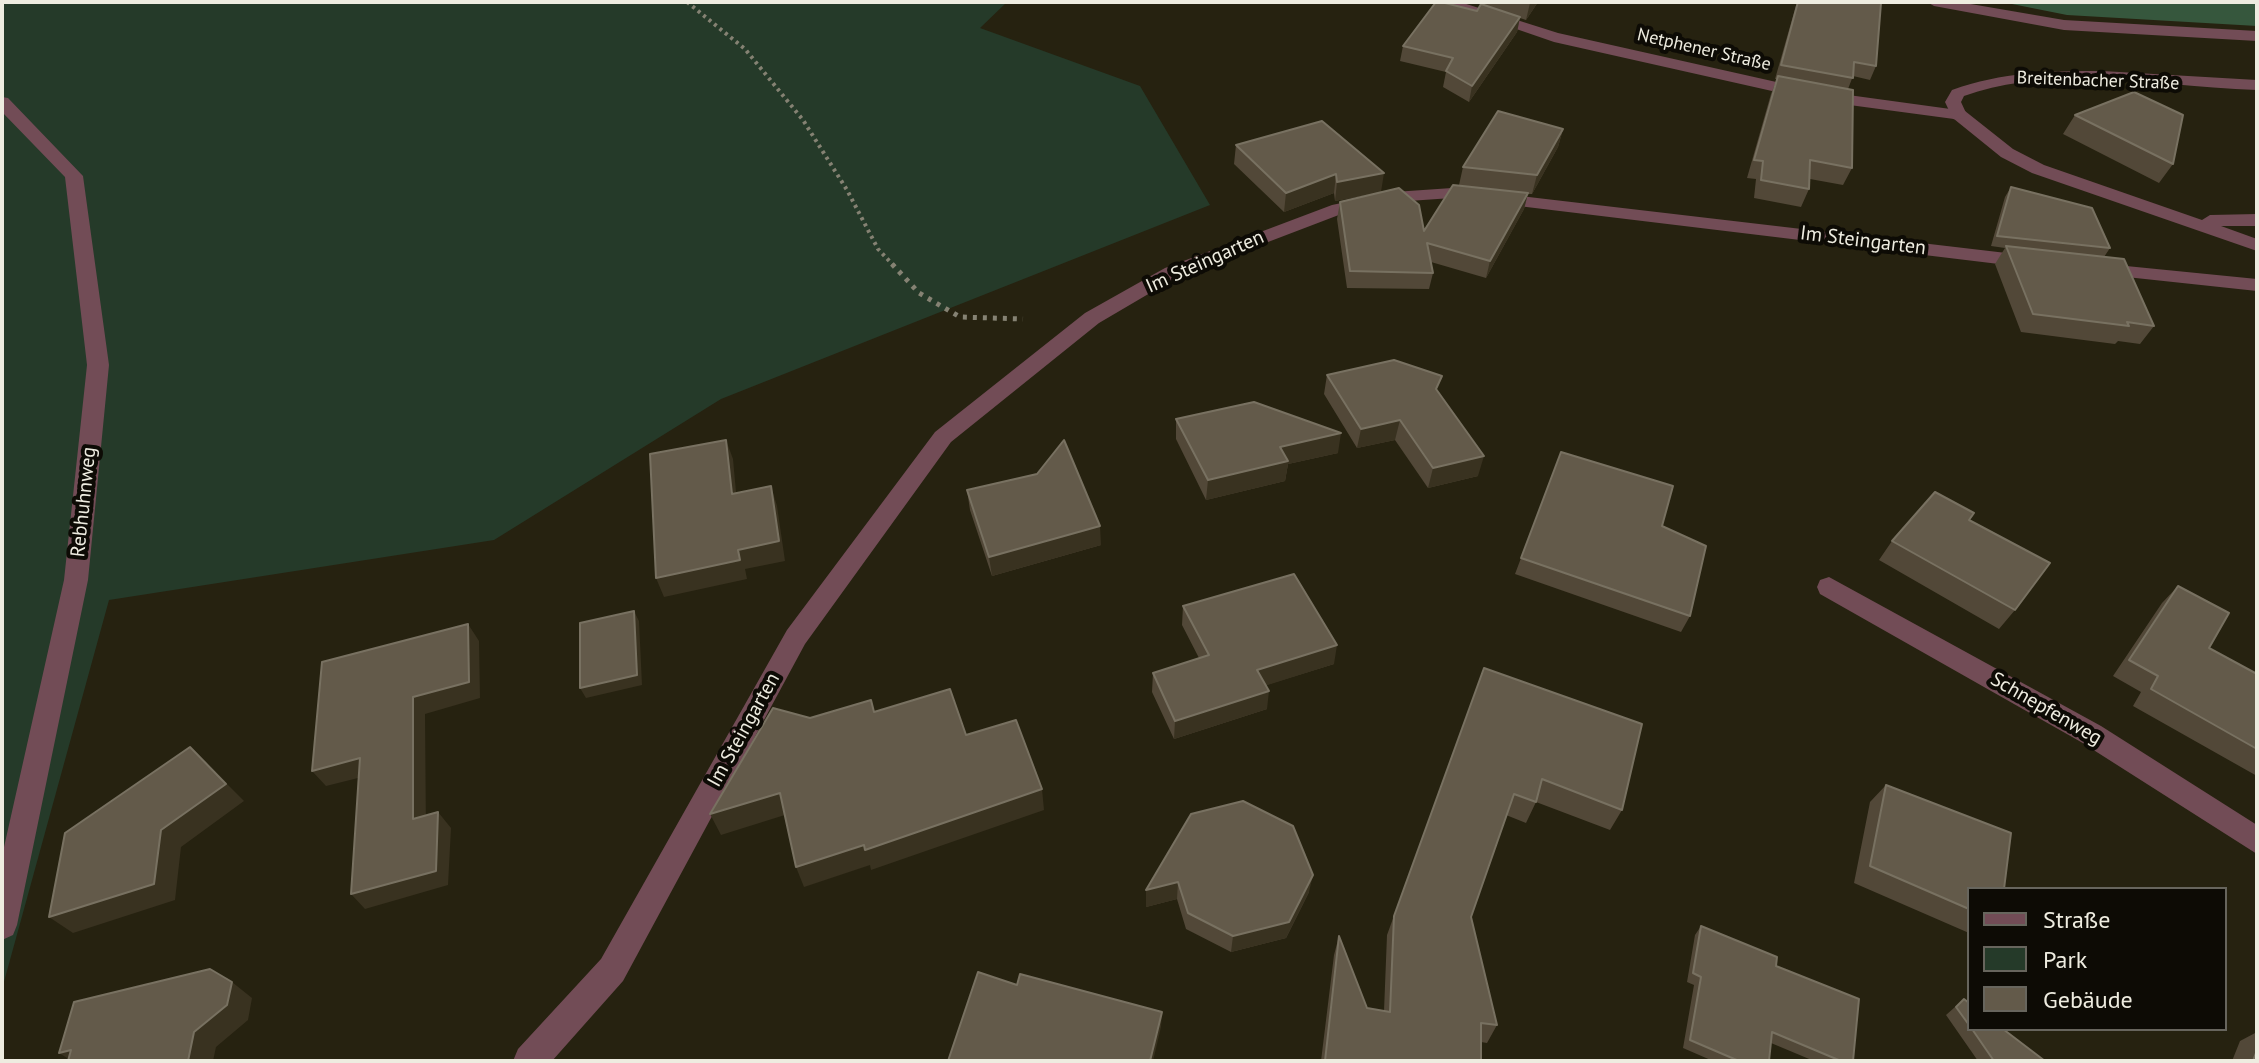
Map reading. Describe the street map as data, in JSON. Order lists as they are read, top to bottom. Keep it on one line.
{"streets":{"street":["Netphener Straße","Breitenbacher Straße","Im Steingarten","Rebhuhnweg","Schnepfenweg"]},"crossings":[["Netphener Straße","Breitenbacher Straße"]],"legend":["Straße","Park","Gebäude"]}
